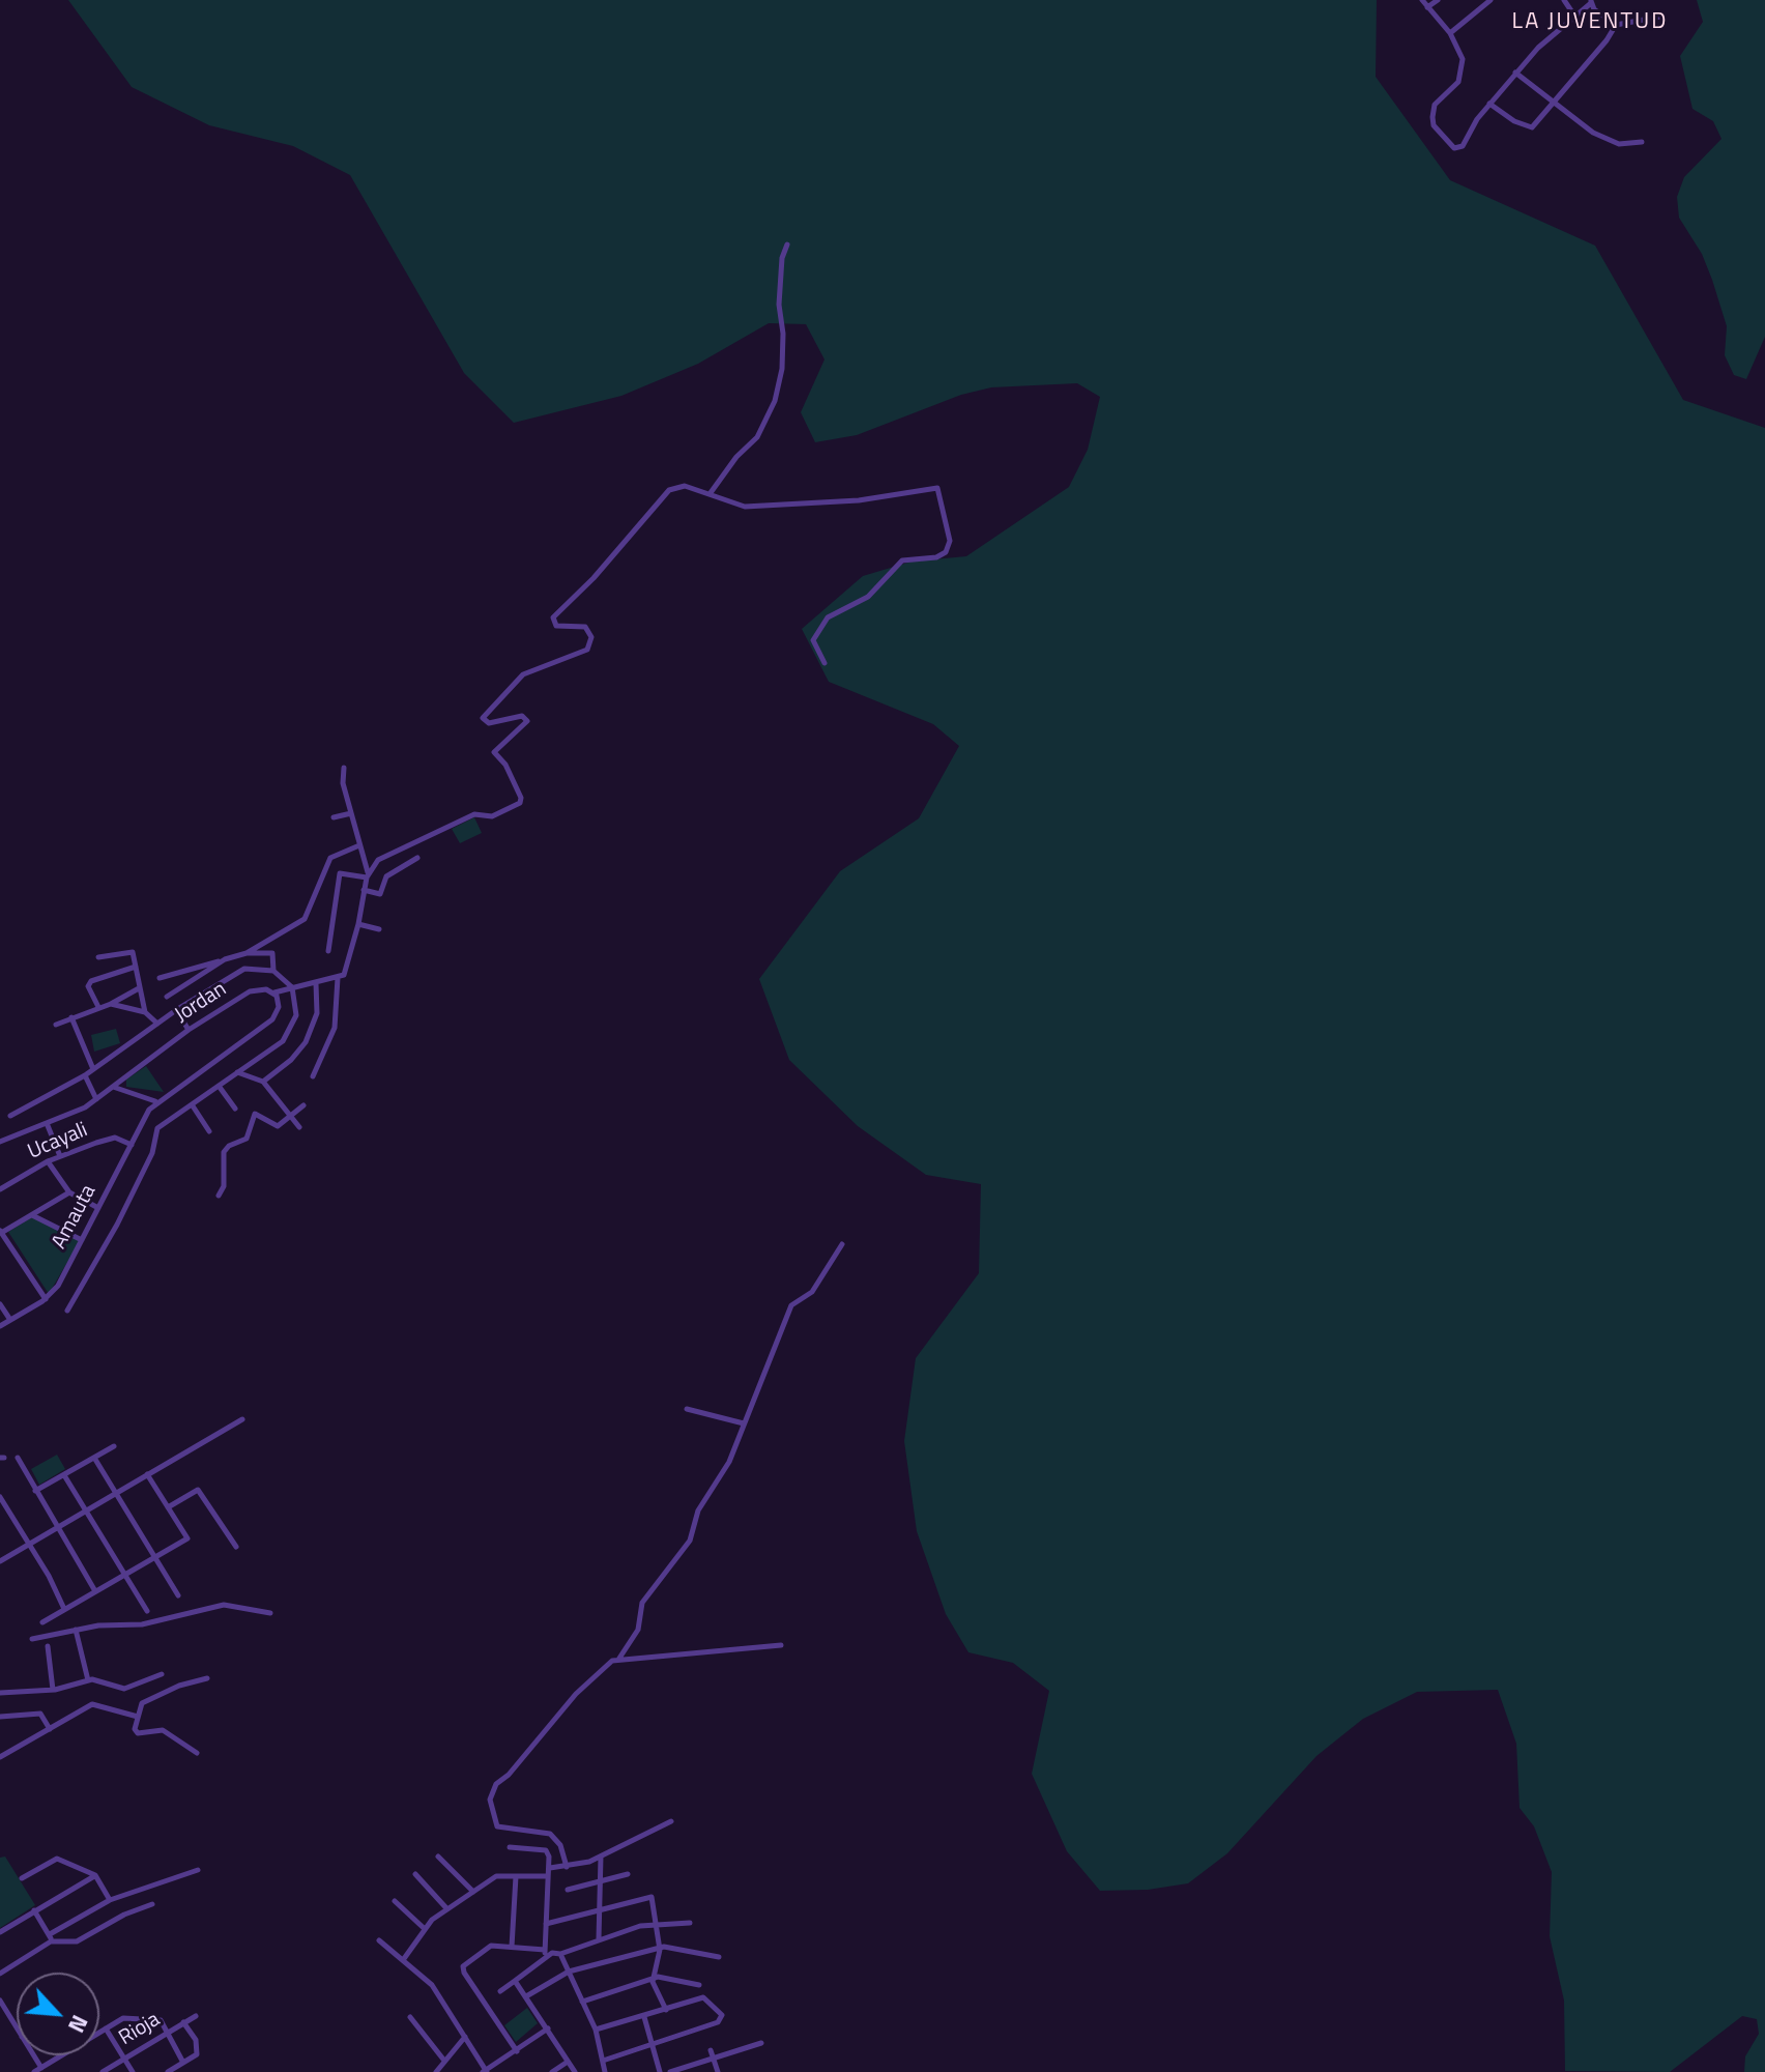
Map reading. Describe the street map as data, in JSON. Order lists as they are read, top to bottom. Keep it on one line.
{"streets":{"street":["Jordan","Ucayali","Amauta","Rioja"]},"crossings":[["Ucayali","Amauta"]],"districts":["LA JUVENTUD"],"north":"bottom right"}
